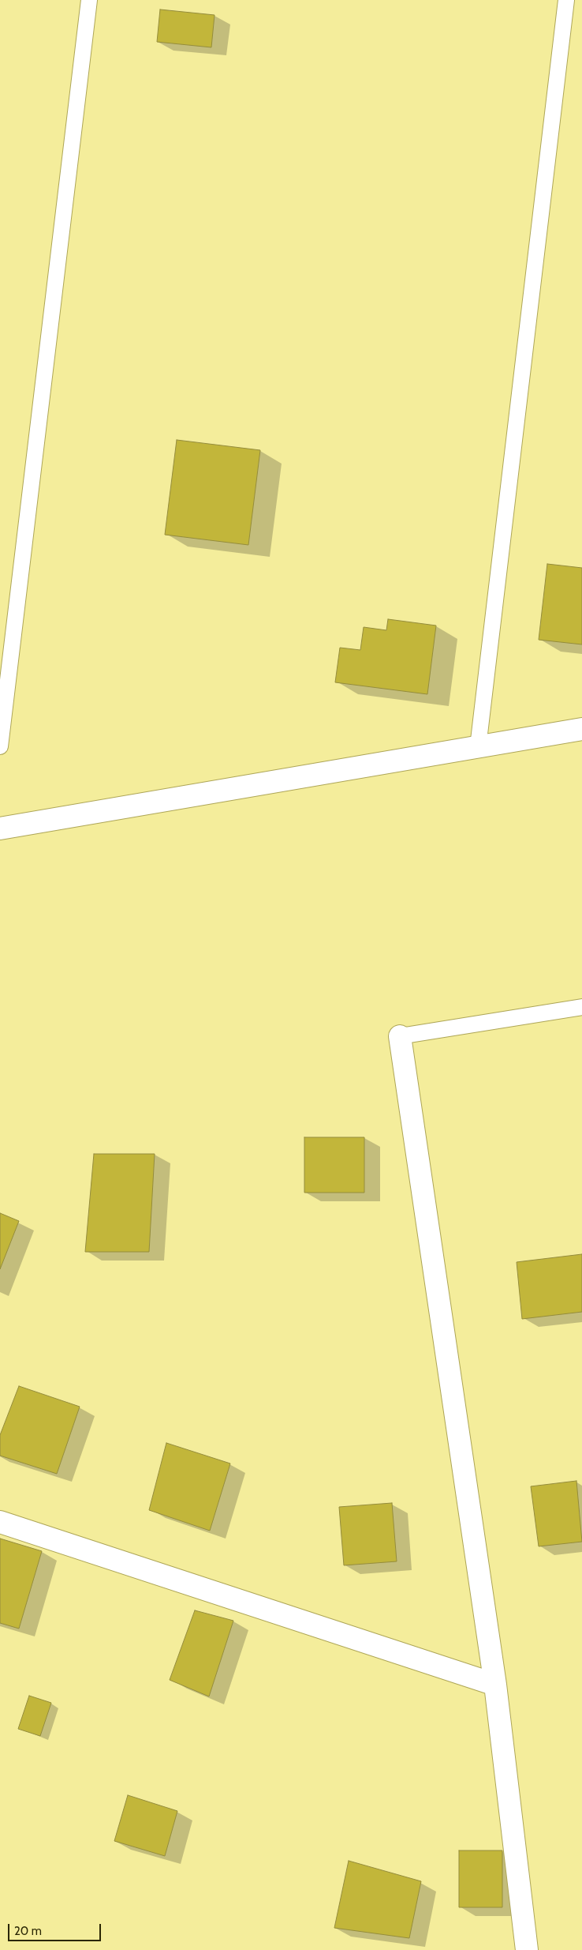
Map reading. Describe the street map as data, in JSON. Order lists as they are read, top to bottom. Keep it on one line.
{"scale_bar":"20 m"}
